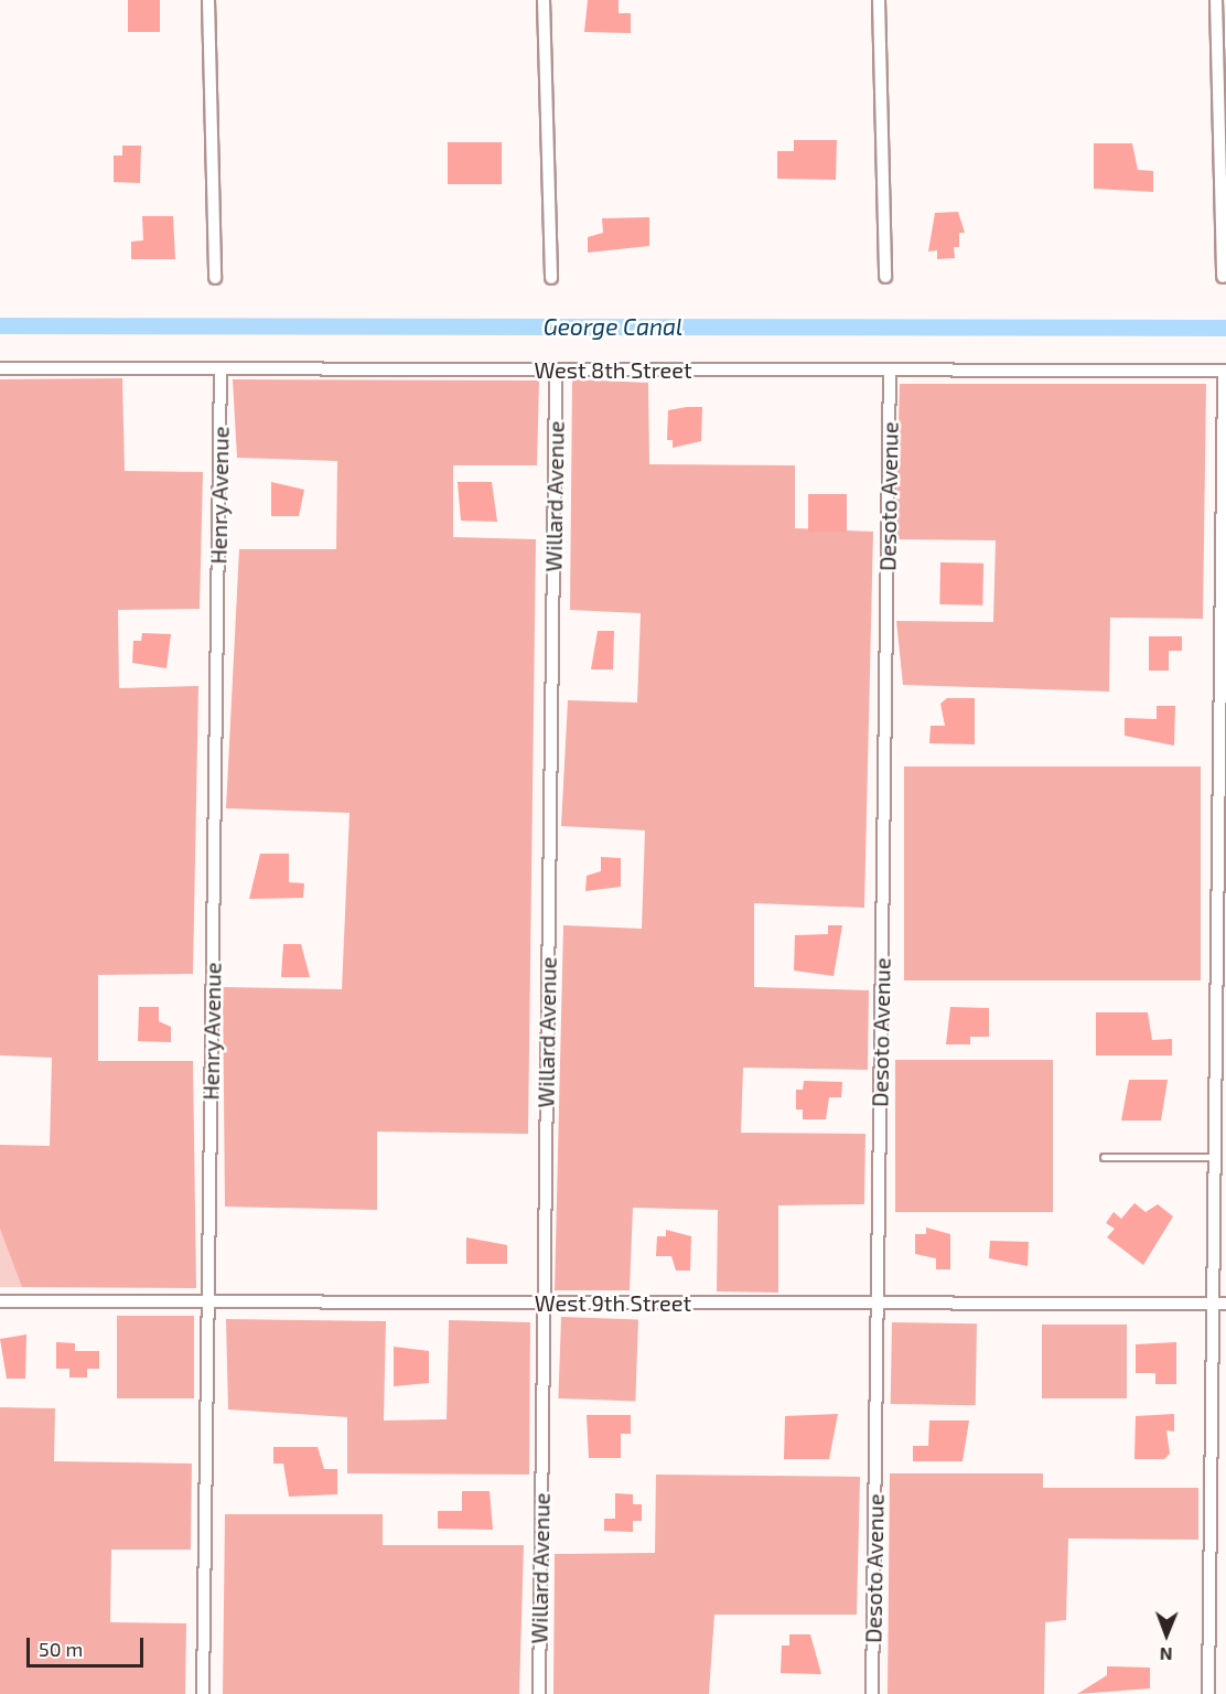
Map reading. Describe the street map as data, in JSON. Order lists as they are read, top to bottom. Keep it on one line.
{"streets":{"street":["West 8th Street","Henry Avenue","Willard Avenue","Desoto Avenue","West 9th Street"]},"crossings":[["West 8th Street","Henry Avenue"],["West 8th Street","Willard Avenue"],["West 8th Street","Desoto Avenue"],["Henry Avenue","West 9th Street"],["Willard Avenue","West 9th Street"],["Desoto Avenue","West 9th Street"]],"water":["George Canal"],"scale_bar":"50 m","north":"bottom"}
